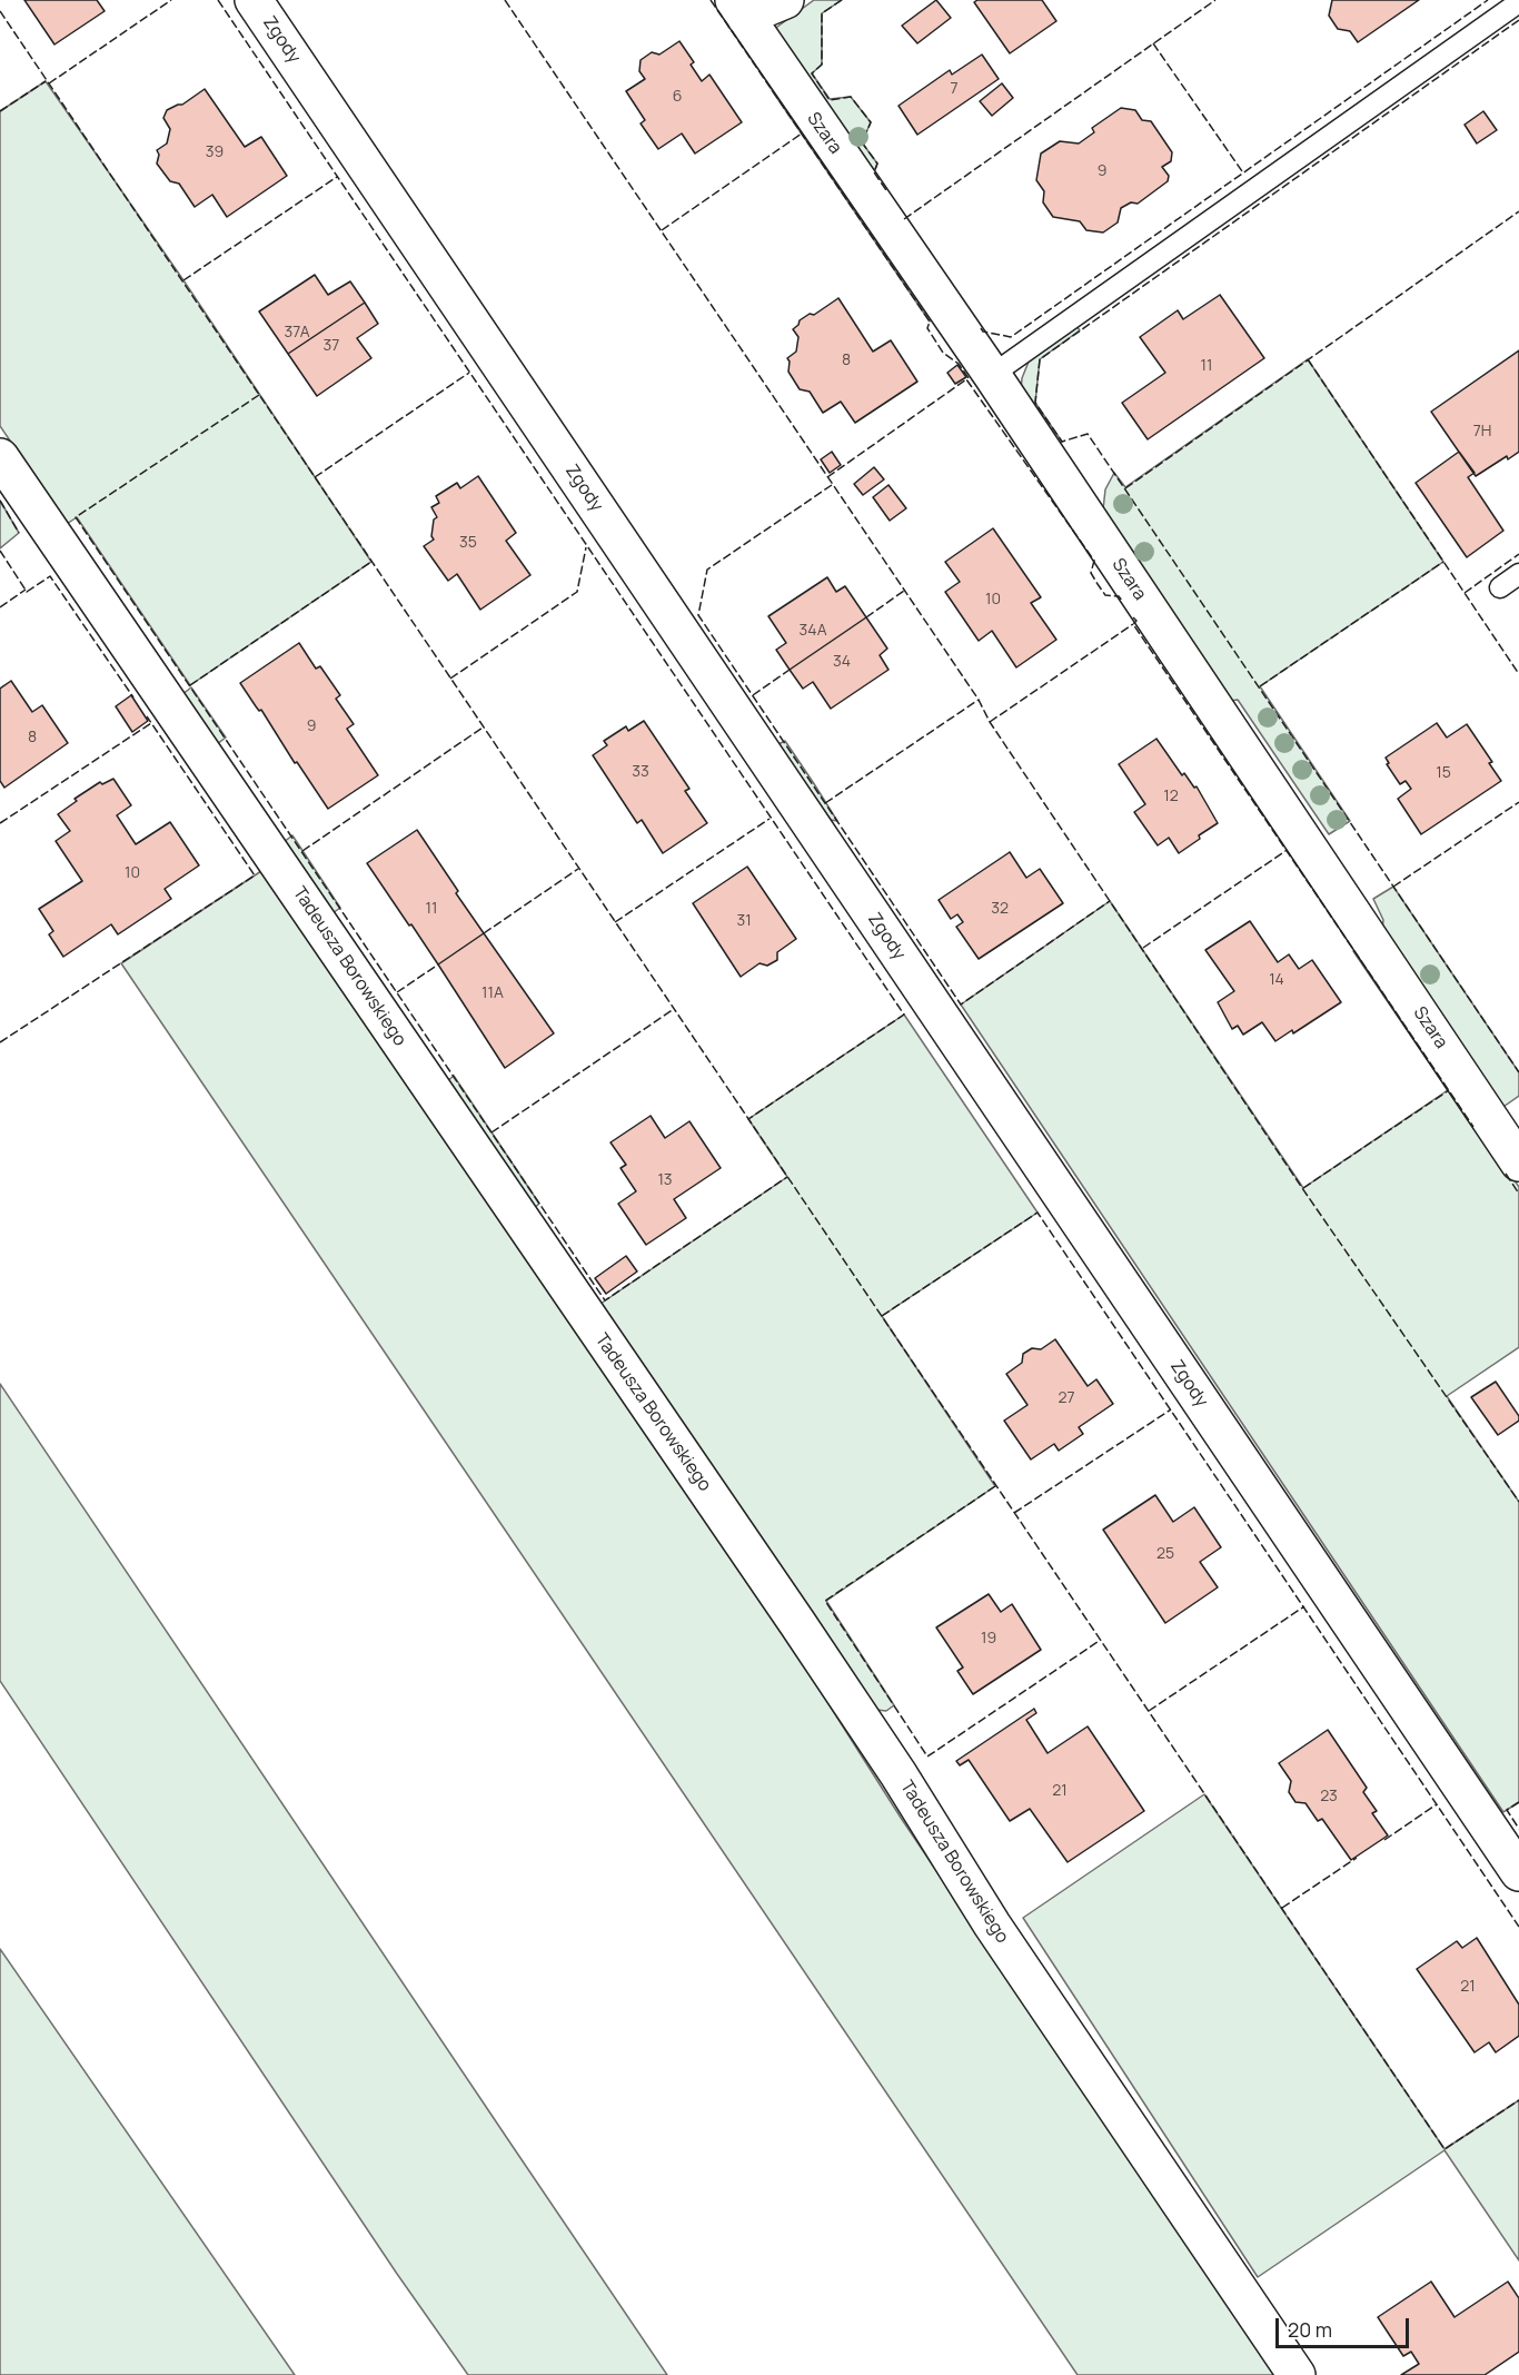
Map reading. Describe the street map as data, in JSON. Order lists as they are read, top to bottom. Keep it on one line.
{"streets":{"street":["Zgody","Szara","Tadeusza Borowskiego"]},"house_numbers":["7","6","39","9","37A","37","8","11","7H","35","10","34A","34","9","8","33","15","12","10","11","32","31","14","11A","13","27","25","19","21","23","21"],"scale_bar":"20 m"}
